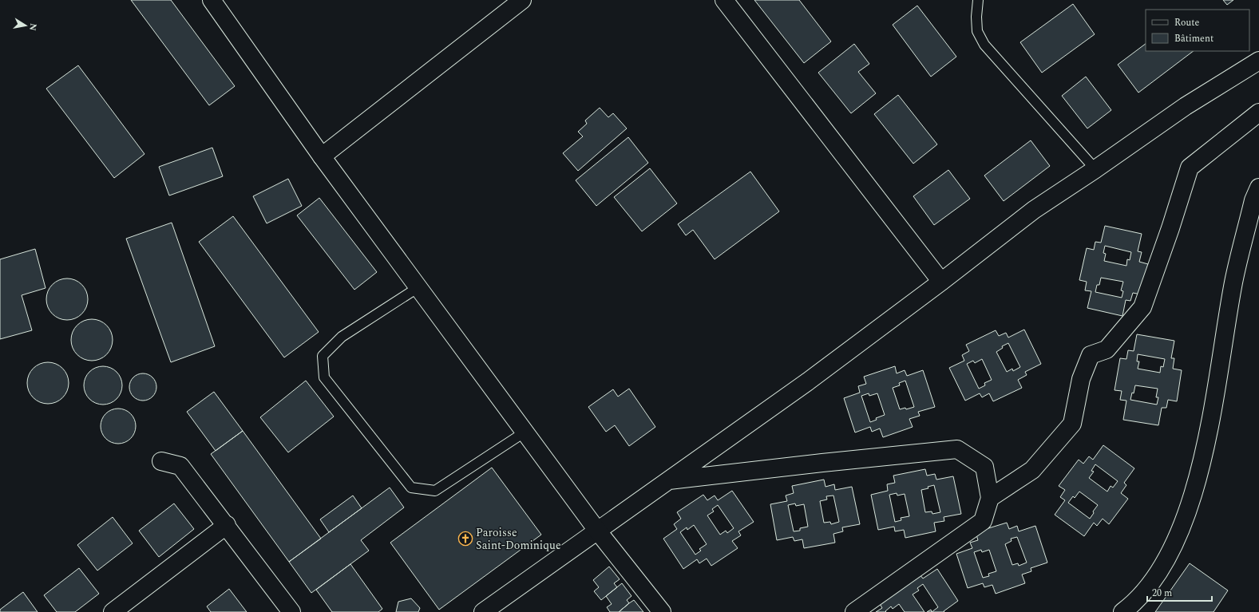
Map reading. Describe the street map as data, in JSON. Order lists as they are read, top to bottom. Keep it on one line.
{"places":{"church":["Paroisse Saint-Dominique"]},"legend":["Route","Bâtiment"],"scale_bar":"20 m","north":"right"}
